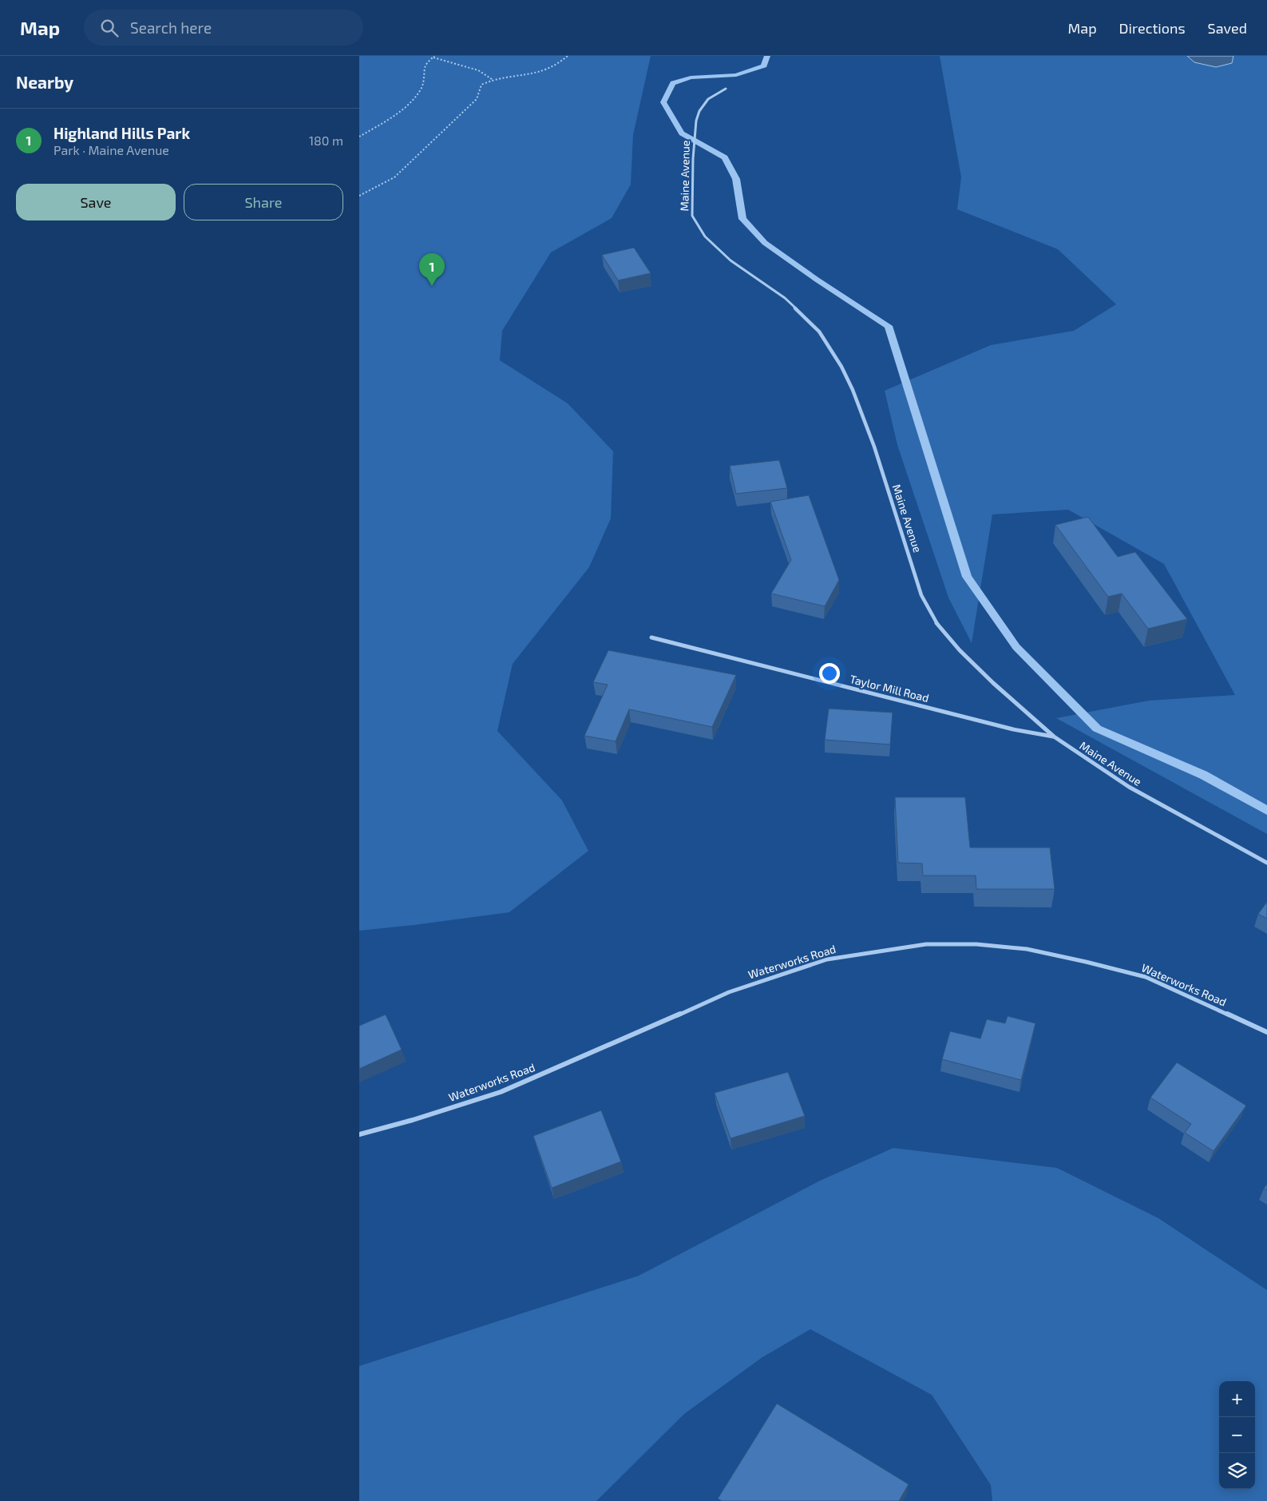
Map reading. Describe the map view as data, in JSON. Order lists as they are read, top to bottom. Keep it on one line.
{"streets":{"street":["Maine Avenue","Taylor Mill Road","Waterworks Road"]},"crossings":[["Maine Avenue","Taylor Mill Road"]],"page":{"header":"Map","search":"Search here","nav":["Map","Directions","Saved"],"heading":"Nearby","list":[{"mark":"1","name":"Highland Hills Park","note":"Park · Maine Avenue","value":"180 m"}],"buttons":["Save","Share"],"pins":"1","map_buttons":["+","−"]}}
